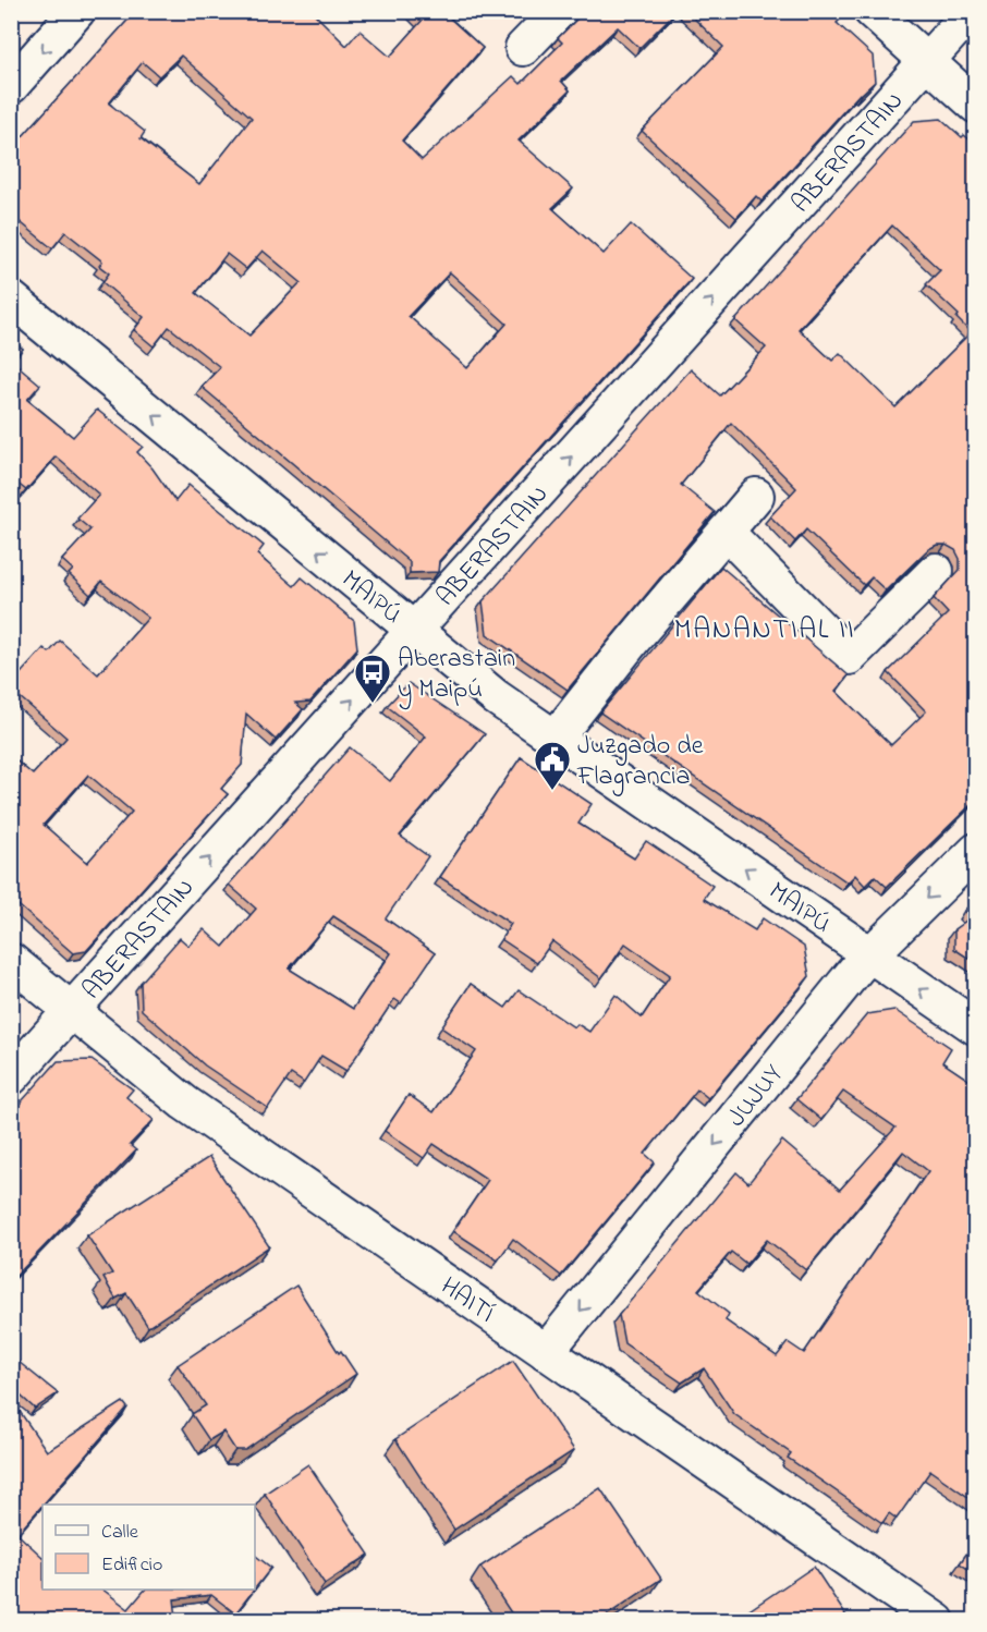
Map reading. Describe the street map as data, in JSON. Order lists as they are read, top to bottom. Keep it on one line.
{"streets":{"street":["ABERASTAIN","MAIPÚ","JUJUY","HAITÍ"]},"crossings":[["ABERASTAIN","MAIPÚ"],["ABERASTAIN","HAITÍ"],["MAIPÚ","JUJUY"],["JUJUY","HAITÍ"]],"one_way":["ABERASTAIN","MAIPÚ","JUJUY"],"districts":["MANANTIAL II"],"places":{"bus stop":["Aberastain y Maipú"],"public building":["Juzgado de Flagrancia"]},"legend":["Calle","Edificio"]}
